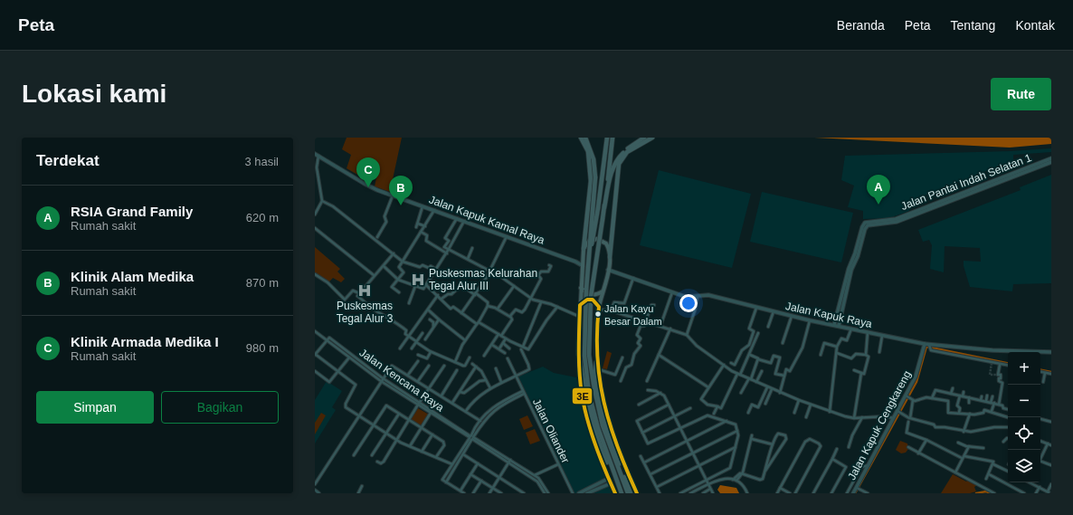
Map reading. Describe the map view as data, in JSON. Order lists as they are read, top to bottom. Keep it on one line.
{"streets":{"street":["Jalan Pantai Indah Selatan 1","Jalan Kapuk Kamal Raya","Jalan Kapuk Raya","Jalan Kencana Raya","Jalan Kapuk Cengkareng","Jalan Oliander"]},"crossings":[["Jalan Pantai Indah Selatan 1","Jalan Kapuk Raya"],["Jalan Kapuk Raya","Jalan Kapuk Cengkareng"]],"places":{"hospital":["Puskesmas Kelurahan Tegal Alur III","Puskesmas Tegal Alur 3"],"other":["Jalan Kayu Besar Dalam"]},"lines":["transit line 3E"],"page":{"header":"Peta","nav":["Beranda","Peta","Tentang","Kontak"],"buttons":["Rute",["Simpan","Bagikan"]],"title":"Lokasi kami","heading":["Terdekat","3 hasil"],"pins":["C","A","B"],"list":[{"mark":"A","name":"RSIA Grand Family","note":"Rumah sakit","value":"620 m"},{"mark":"B","name":"Klinik Alam Medika","note":"Rumah sakit","value":"870 m"},{"mark":"C","name":"Klinik Armada Medika I","note":"Rumah sakit","value":"980 m"}],"map_buttons":["+","−"]}}
